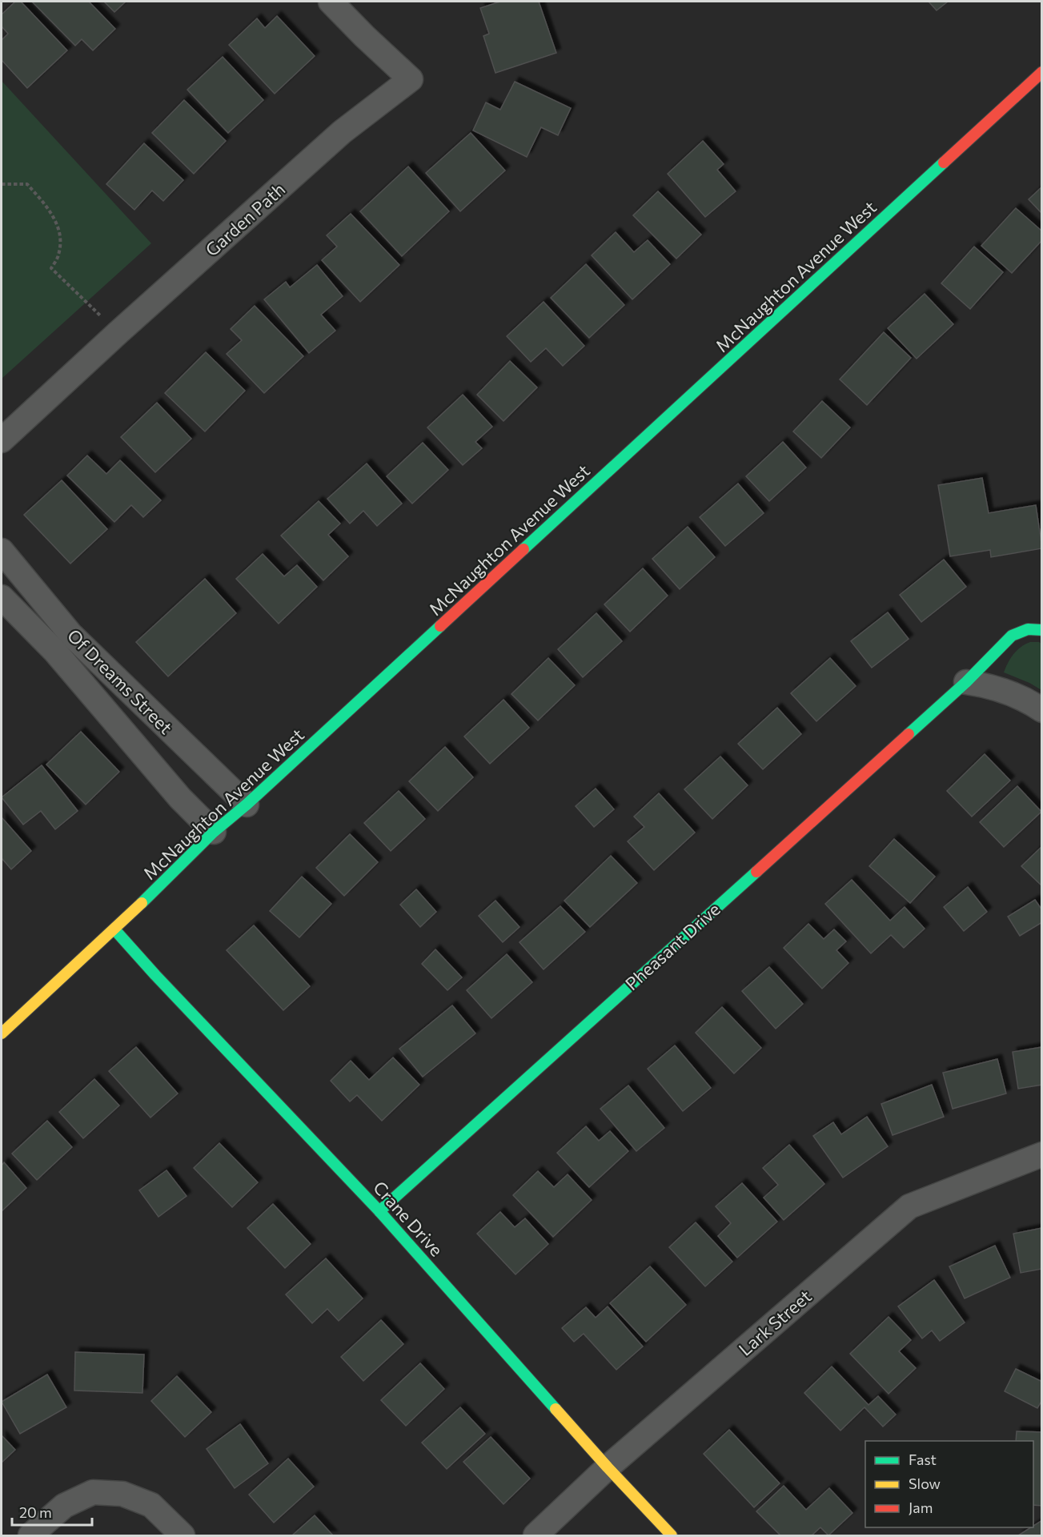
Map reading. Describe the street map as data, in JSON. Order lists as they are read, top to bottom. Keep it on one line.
{"streets":{"street":["Garden Path","McNaughton Avenue West","Of Dreams Street","Pheasant Drive","Crane Drive","Lark Street"]},"crossings":[["McNaughton Avenue West","Of Dreams Street"],["McNaughton Avenue West","Crane Drive"],["Pheasant Drive","Crane Drive"],["Crane Drive","Lark Street"]],"legend":["Fast","Slow","Jam"],"scale_bar":"20 m"}
